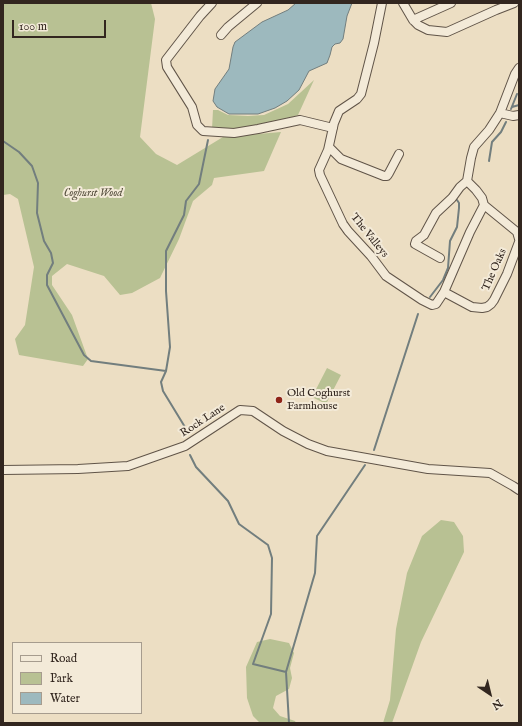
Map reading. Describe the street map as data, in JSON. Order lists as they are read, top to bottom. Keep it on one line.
{"streets":{"street":["The Valleys","The Oaks","Rock Lane"]},"crossings":[["The Valleys","The Oaks"]],"parks":["Coghurst Wood"],"places":["Old Coghurst Farmhouse"],"legend":["Road","Park","Water"],"scale_bar":"100 m","north":"bottom right"}
